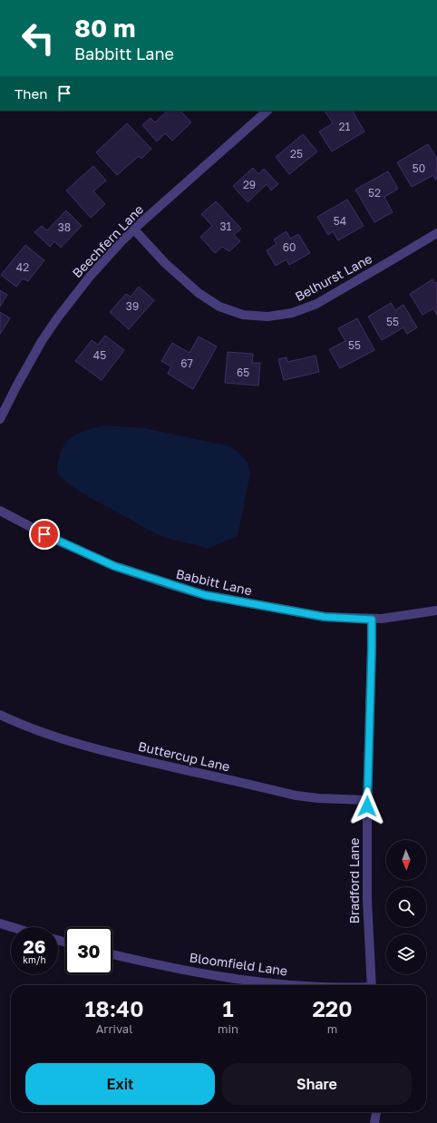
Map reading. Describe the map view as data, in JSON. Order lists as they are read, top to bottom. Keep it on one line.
{"streets":{"street":["Beechfern Lane","Belhurst Lane","Babbitt Lane","Buttercup Lane","Bradford Lane","Bloomfield Lane"]},"crossings":[["Beechfern Lane","Belhurst Lane"],["Babbitt Lane","Bradford Lane"],["Buttercup Lane","Bradford Lane"]],"house_numbers":["21","25","50","29","52","54","31","38","60","42","39","55","55","45","67","65"],"north":"bottom","page":{"turn":["80 m","Babbitt Lane"],"then":"Then","speed":"26 km/h","limit":"30","eta":["18:40","Arrival","1","min","220","m"],"buttons":["Exit","Share"]}}
